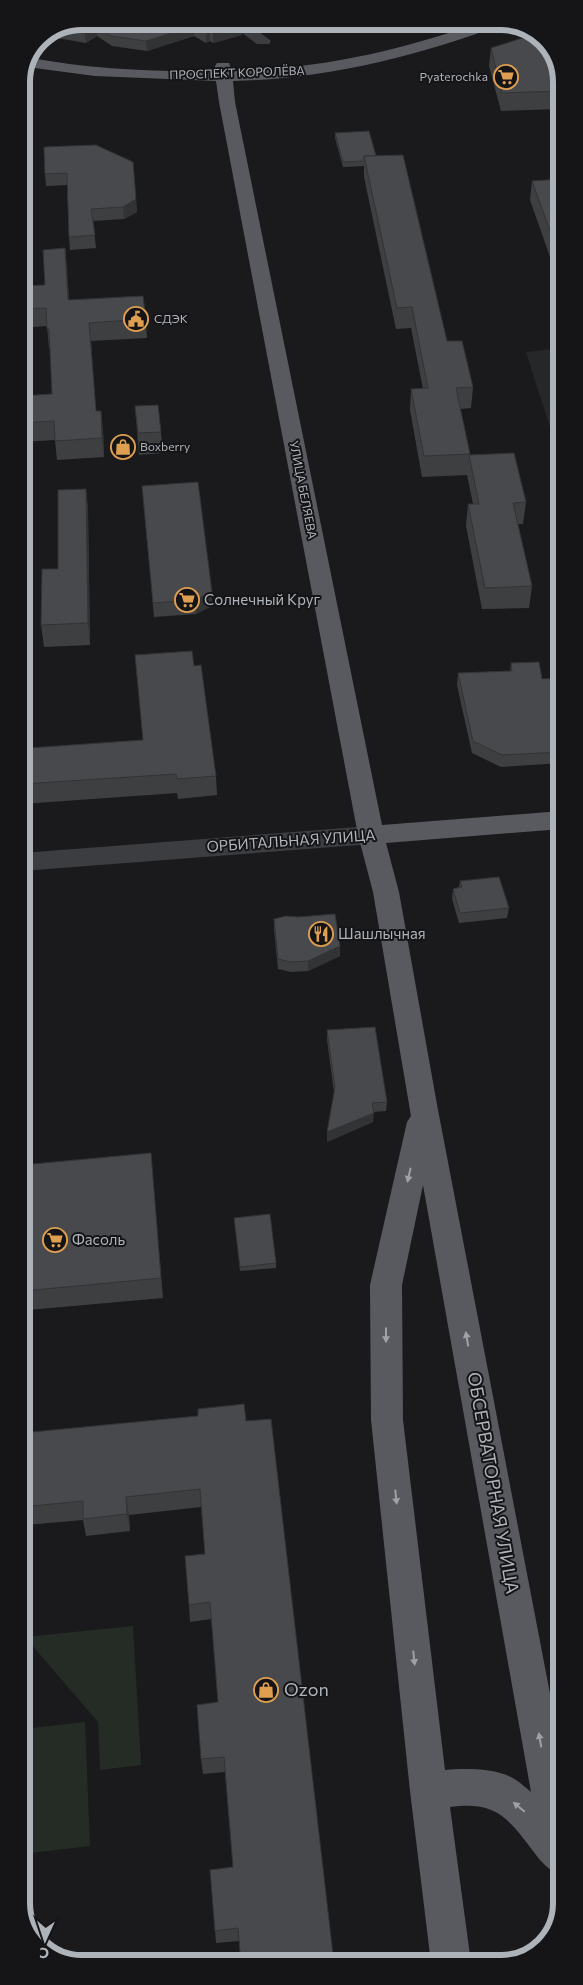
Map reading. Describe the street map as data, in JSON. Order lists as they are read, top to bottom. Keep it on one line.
{"streets":{"main road":["ПРОСПЕКТ КОРОЛЁВА","УЛИЦА БЕЛЯЕВА","ОРБИТАЛЬНАЯ УЛИЦА","ОБСЕРВАТОРНАЯ УЛИЦА"]},"crossings":[["ПРОСПЕКТ КОРОЛЁВА","УЛИЦА БЕЛЯЕВА"],["УЛИЦА БЕЛЯЕВА","ОРБИТАЛЬНАЯ УЛИЦА"],["УЛИЦА БЕЛЯЕВА","ОБСЕРВАТОРНАЯ УЛИЦА"],["ОРБИТАЛЬНАЯ УЛИЦА","ОБСЕРВАТОРНАЯ УЛИЦА"]],"places":{"supermarket":["Pyaterochka","Солнечный Круг","Фасоль"],"public building":["СДЭК"],"shop":["Boxberry","Ozon"],"restaurant":["Шашлычная"]},"north":"bottom"}
